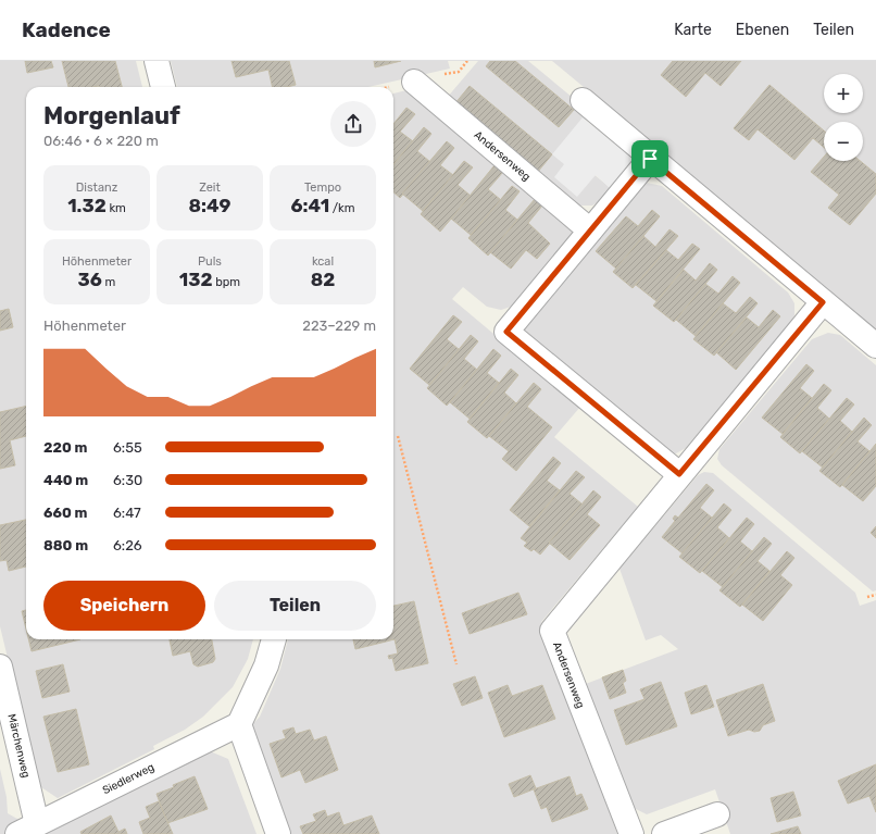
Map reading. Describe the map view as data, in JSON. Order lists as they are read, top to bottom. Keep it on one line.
{"streets":{"street":["Andersenweg","Märchenweg","Siedlerweg"]},"crossings":[["Märchenweg","Siedlerweg"]],"page":{"header":"Kadence","nav":["Karte","Ebenen","Teilen"],"map_buttons":["+","−"],"heading":["Morgenlauf","06:46 · 6 × 220 m"],"stats":[["Distanz","1.32 km"],["Zeit","8:49"],["Tempo","6:41 /km"],["Höhenmeter","36 m"],["Puls","132 bpm"],["kcal","82"]],"chart":["Höhenmeter","223–229 m"],"list":[{"name":"220 m","note":"6:55"},{"name":"440 m","note":"6:30"},{"name":"660 m","note":"6:47"},{"name":"880 m","note":"6:26"}],"buttons":["Speichern","Teilen"]}}
